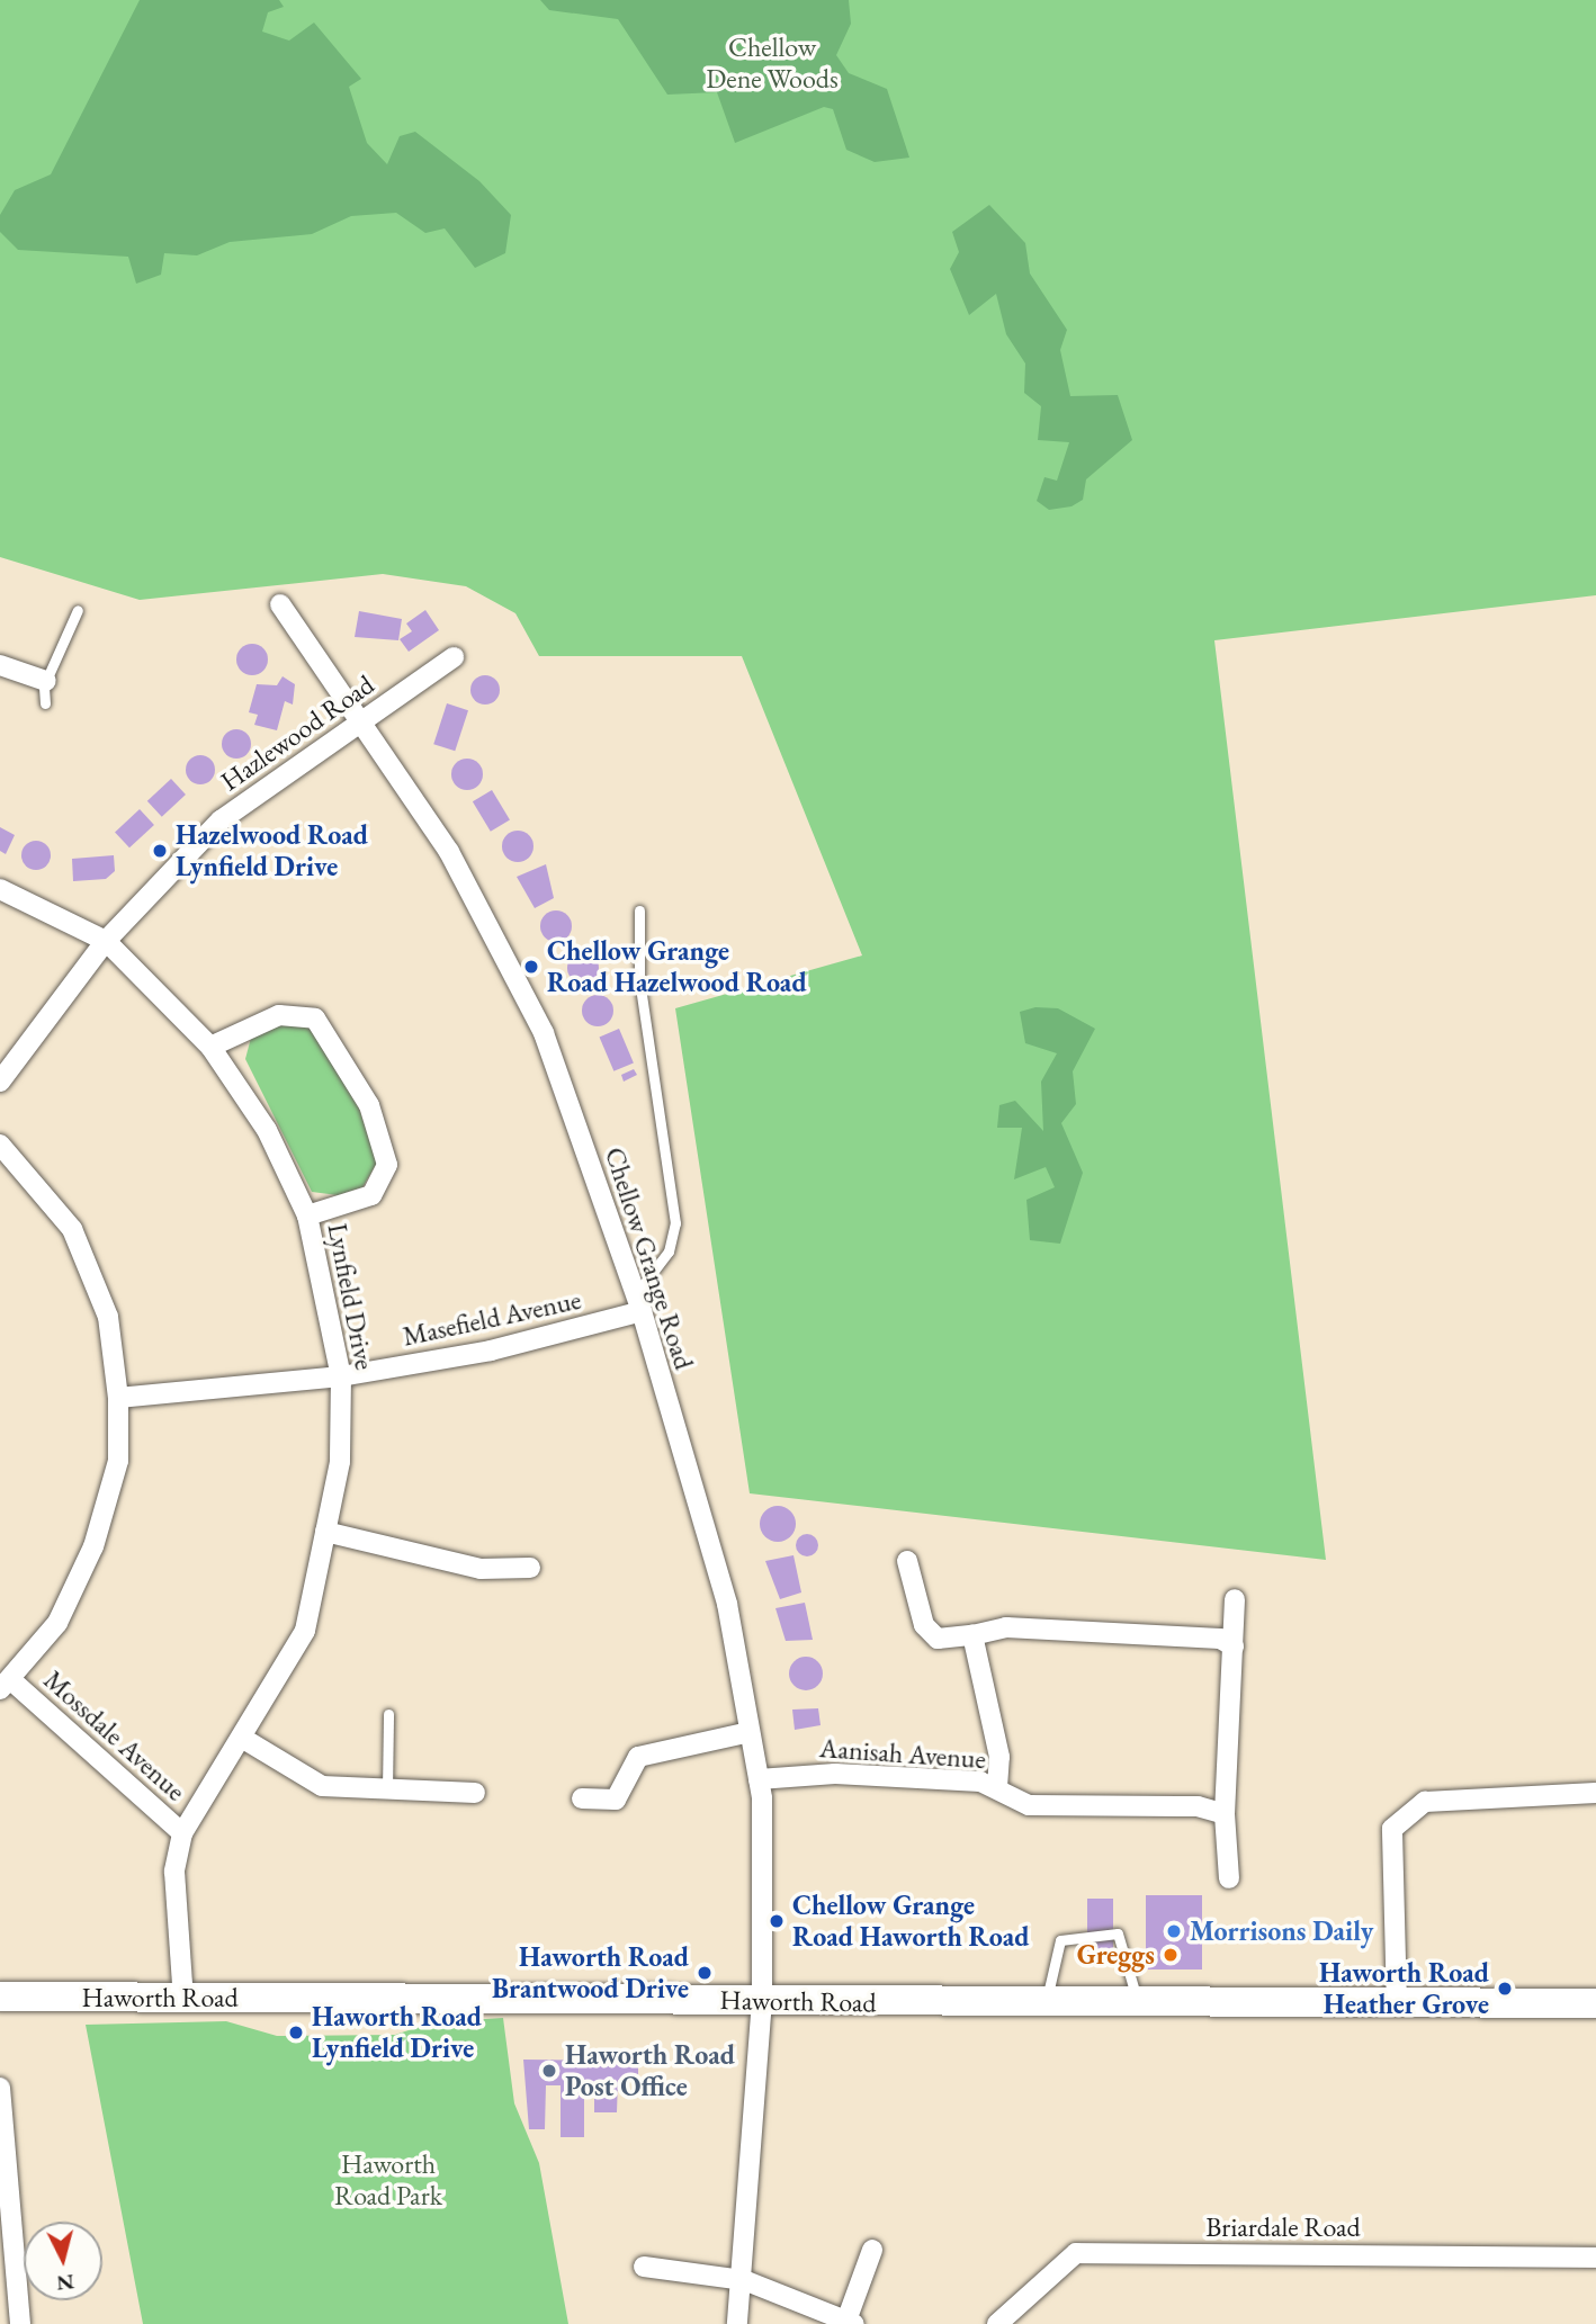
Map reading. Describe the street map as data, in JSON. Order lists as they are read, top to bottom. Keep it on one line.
{"streets":{"main road":["Haworth Road"],"street":["Hazlewood Road","Chellow Grange Road","Lynfield Drive","Masefield Avenue","Mossdale Avenue","Aanisah Avenue","Briardale Road"]},"crossings":[["Hazlewood Road","Chellow Grange Road"],["Hazlewood Road","Lynfield Drive"],["Chellow Grange Road","Masefield Avenue"],["Chellow Grange Road","Aanisah Avenue"],["Chellow Grange Road","Haworth Road"],["Lynfield Drive","Masefield Avenue"],["Lynfield Drive","Mossdale Avenue"],["Lynfield Drive","Haworth Road"]],"parks":["Chellow Dene Woods","Haworth Road Park"],"places":["Hazelwood Road Lynfield Drive","Chellow Grange Road Hazelwood Road","Chellow Grange Road Haworth Road","Morrisons Daily","Greggs","Haworth Road Brantwood Drive","Haworth Road Heather Grove","Haworth Road Lynfield Drive","Haworth Road Post Office"],"north":"bottom"}
